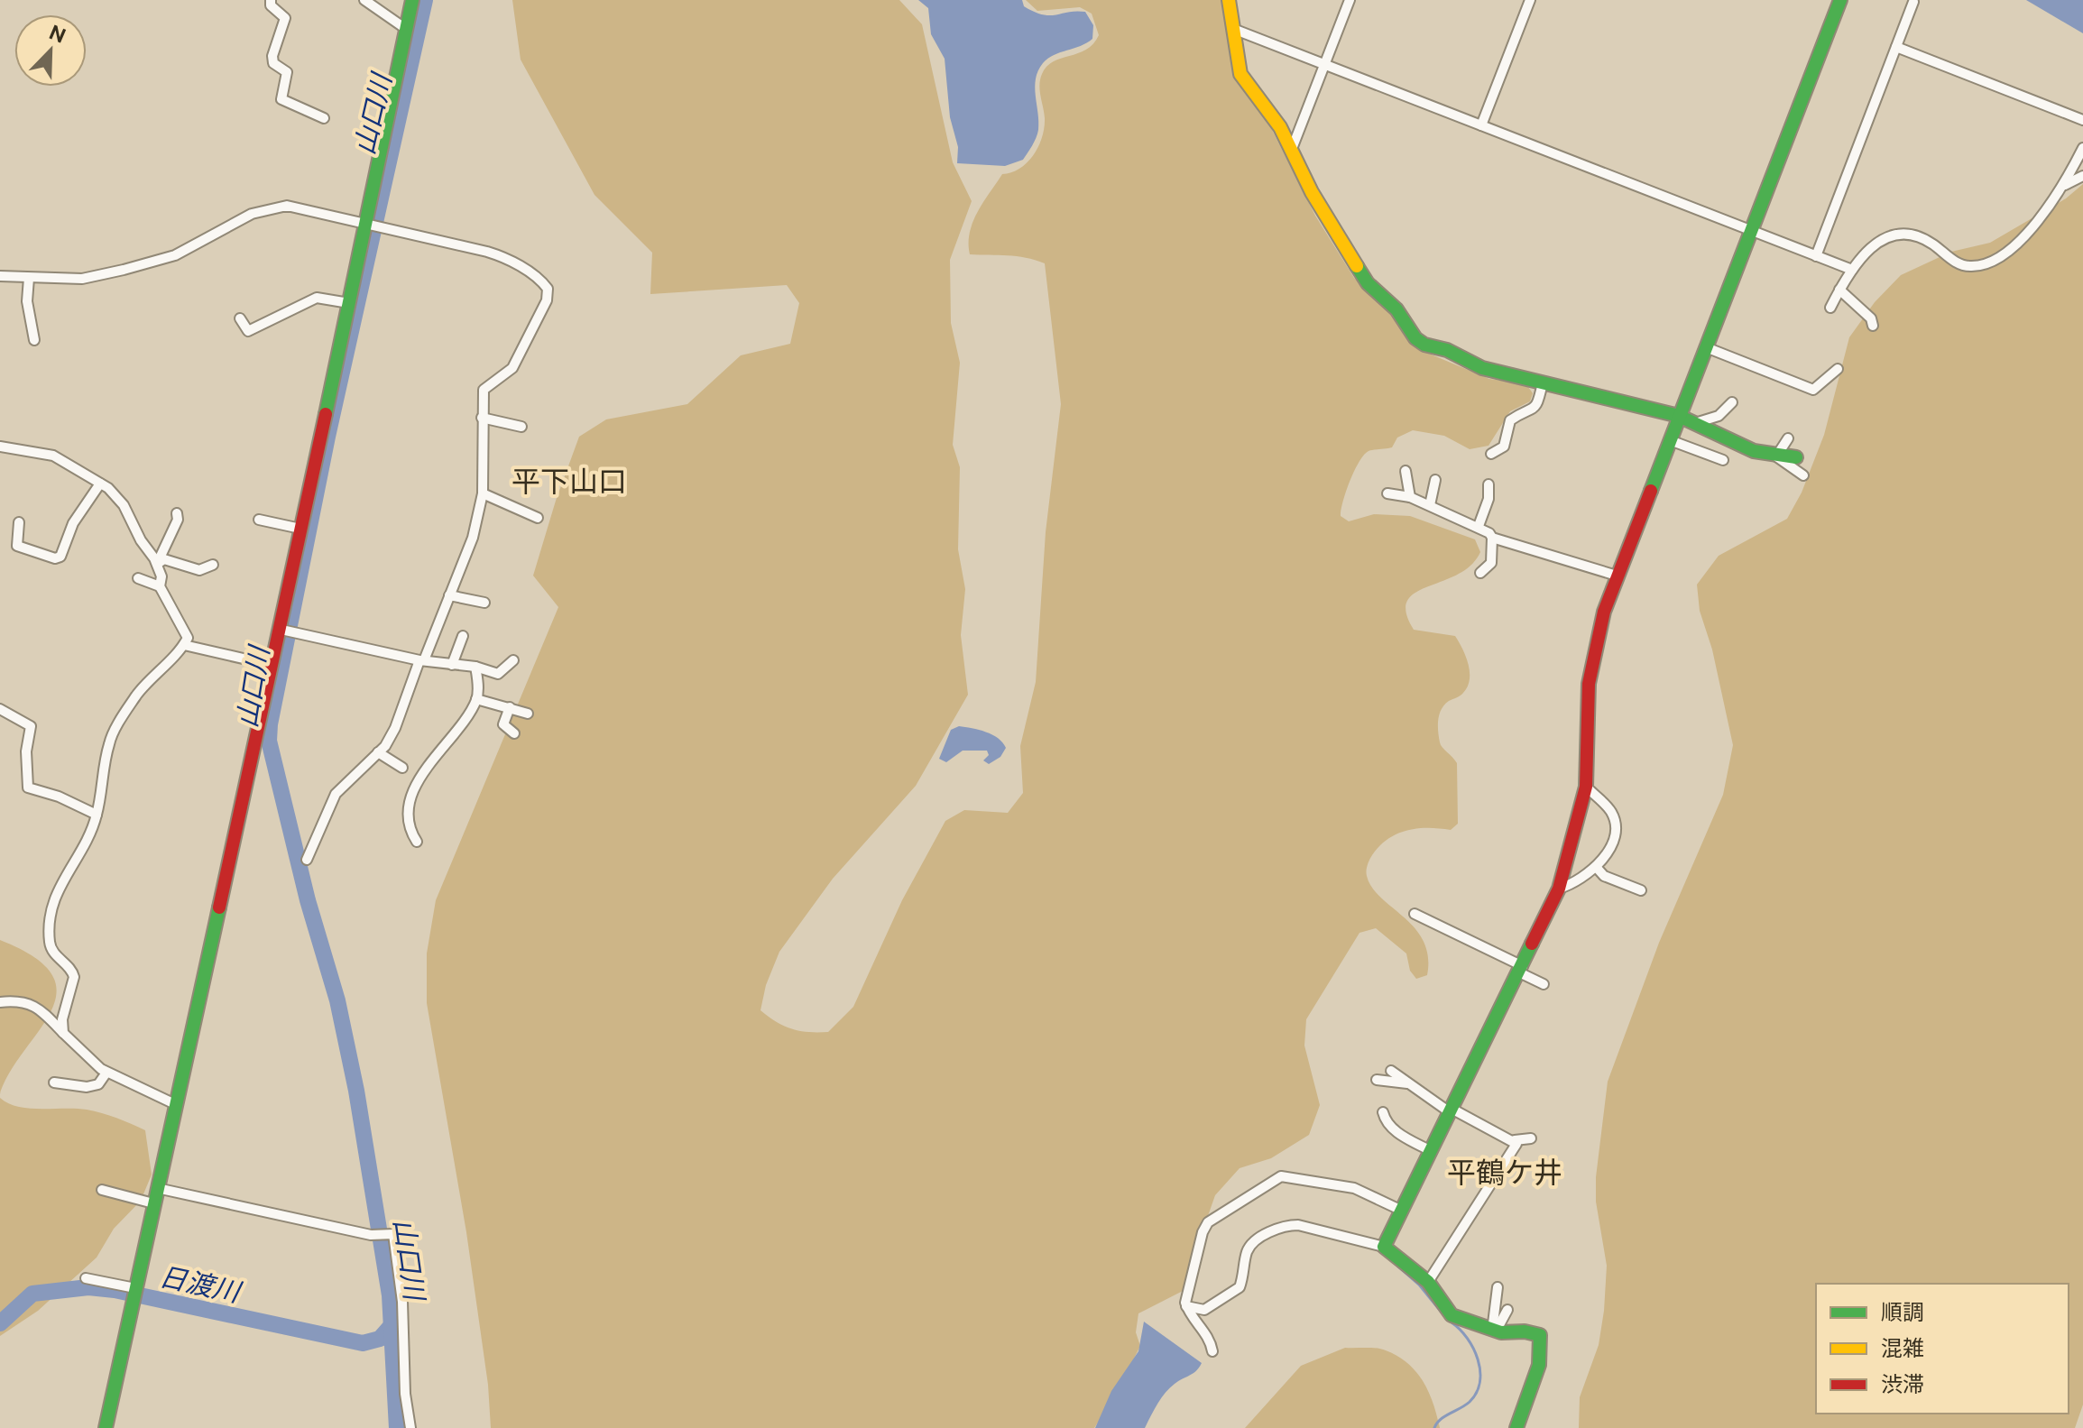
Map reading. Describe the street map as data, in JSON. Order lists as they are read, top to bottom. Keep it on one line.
{"districts":["平下山口","平鶴ケ井"],"water":["山口川","日渡川"],"legend":["順調","混雑","渋滞"],"north":"top right"}
